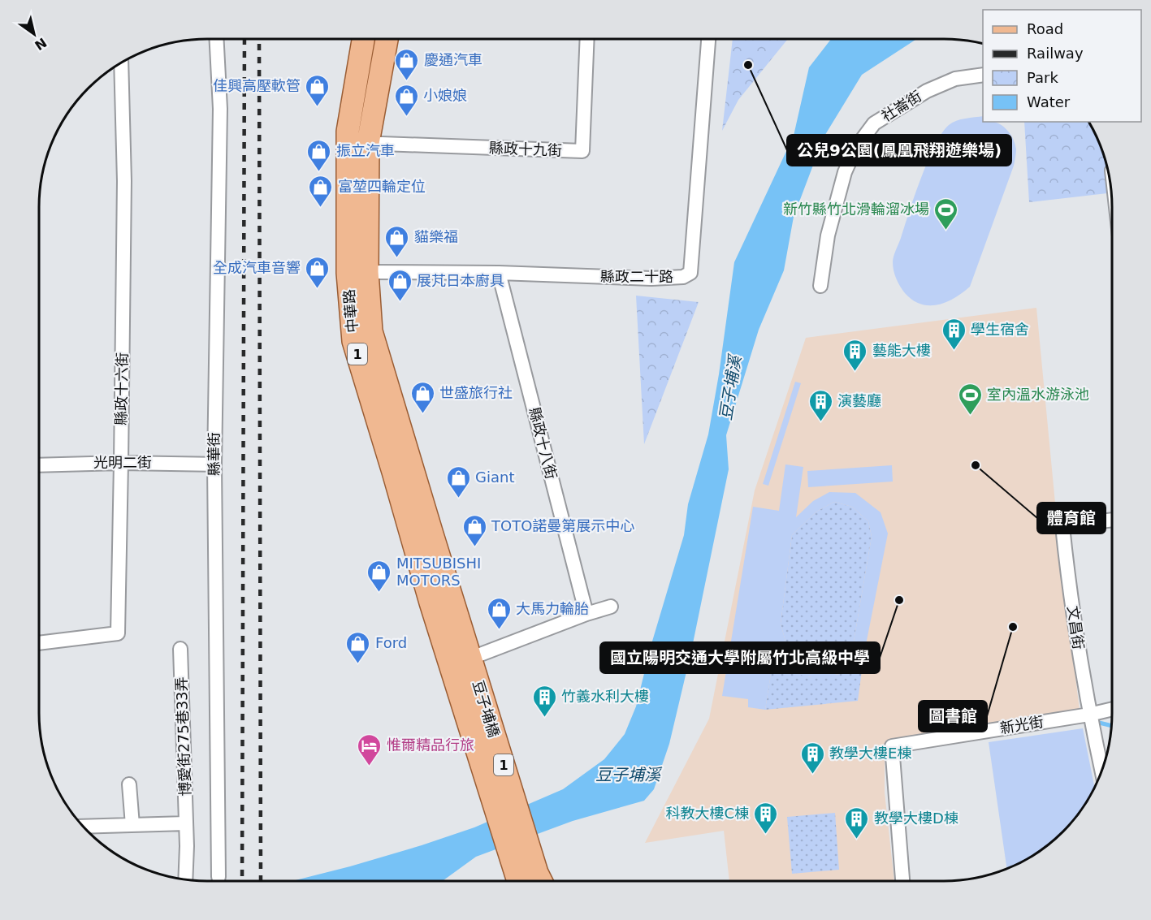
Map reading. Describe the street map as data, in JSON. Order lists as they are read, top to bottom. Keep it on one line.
{"streets":{"main road":["中華路","1","豆子埔橋"],"street":["社崙街","縣政十九街","縣政二十路","縣政十六街","縣政十八街","縣華街","光明二街","文昌街","新光街","博愛街275巷33弄"]},"crossings":[["縣政十九街","中華路"],["縣政二十路","中華路"],["縣政二十路","縣政十八街"],["中華路","豆子埔橋"],["縣政十六街","光明二街"],["縣華街","光明二街"],["文昌街","新光街"]],"water":["豆子埔溪"],"places":{"other":["公兒9公園(鳳凰飛翔遊樂場)","體育館","國立陽明交通大學附屬竹北高級中學","圖書館"],"shop":["慶通汽車","佳興高壓軟管","小娘娘","振立汽車","富堃四輪定位","貓樂福","全成汽車音響","展芃日本廚具","世盛旅行社","Giant","TOTO諾曼第展示中心","MITSUBISHI MOTORS","大馬力輪胎","Ford"],"sports":["新竹縣竹北滑輪溜冰場","室內溫水游泳池"],"building":["學生宿舍","藝能大樓","演藝廳","竹義水利大樓","教學大樓E棟","科教大樓C棟","教學大樓D棟"],"hotel":["惟爾精品行旅"]},"legend":["Road","Railway","Park","Water"],"north":"bottom right"}
